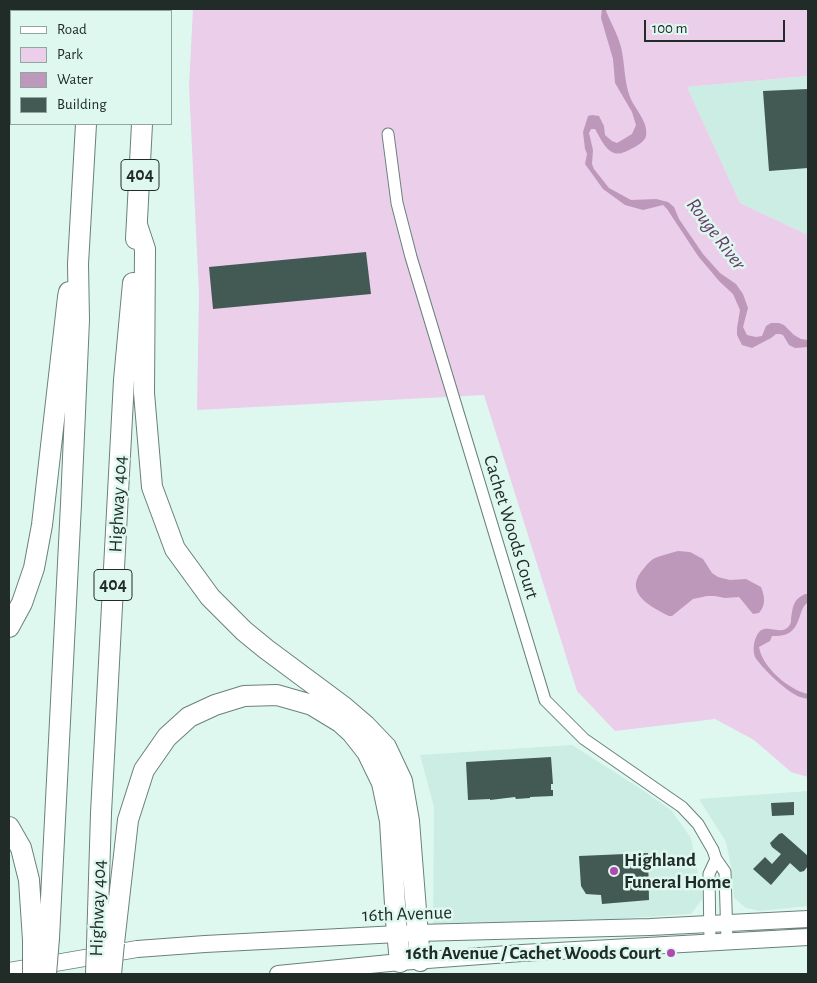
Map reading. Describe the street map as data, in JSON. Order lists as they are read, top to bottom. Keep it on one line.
{"streets":{"highway":["404","Highway 404"],"main road":["16th Avenue"],"street":["Cachet Woods Court"]},"crossings":[["Cachet Woods Court","16th Avenue"]],"water":["Rouge River"],"places":["Highland Funeral Home","16th Avenue / Cachet Woods Court"],"legend":["Road","Park","Water","Building"],"scale_bar":"100 m"}
